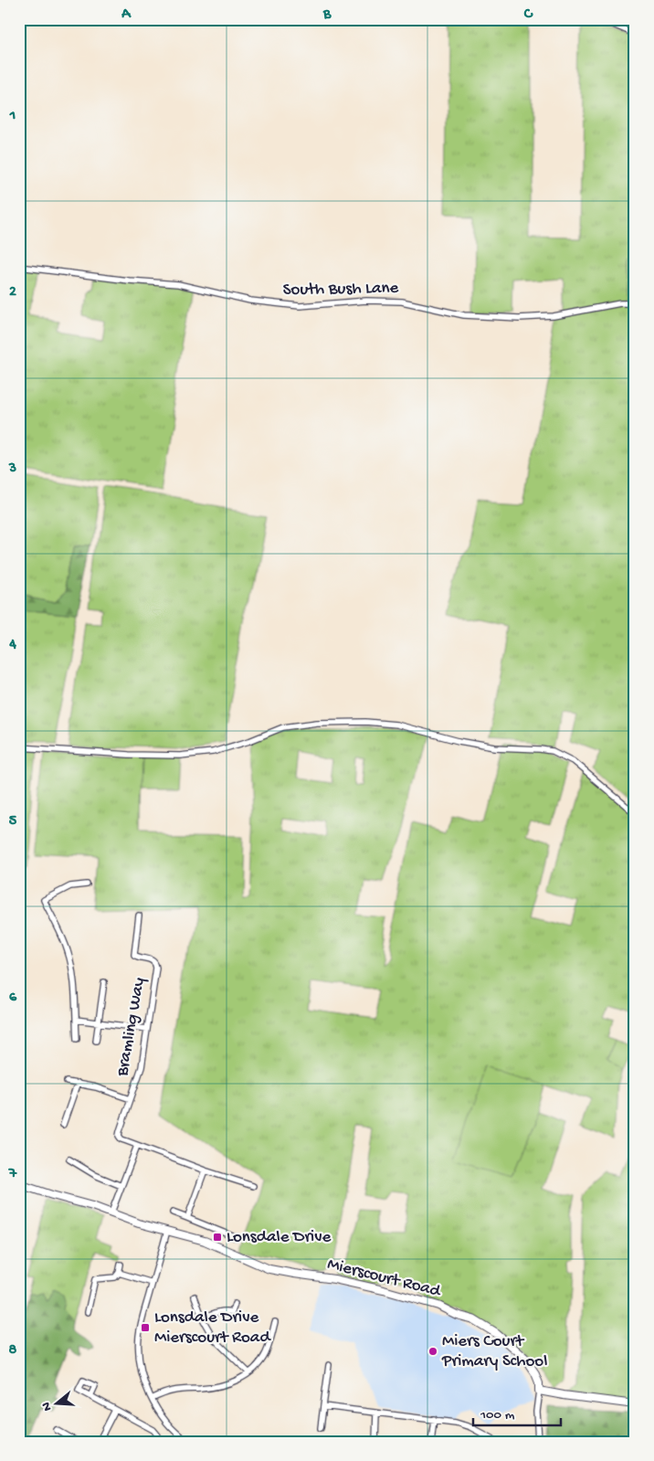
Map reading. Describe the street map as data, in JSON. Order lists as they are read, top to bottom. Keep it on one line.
{"streets":{"street":["South Bush Lane","Bramling Way","Mierscourt Road"]},"places":{"transit":["Lonsdale Drive","Lonsdale Drive Mierscourt Road"],"other":["Miers Court Primary School"]},"scale_bar":"100 m","north":"left","grid":{"columns":["A","B","C"],"rows":["1","2","3","4","5","6","7","8"]}}
